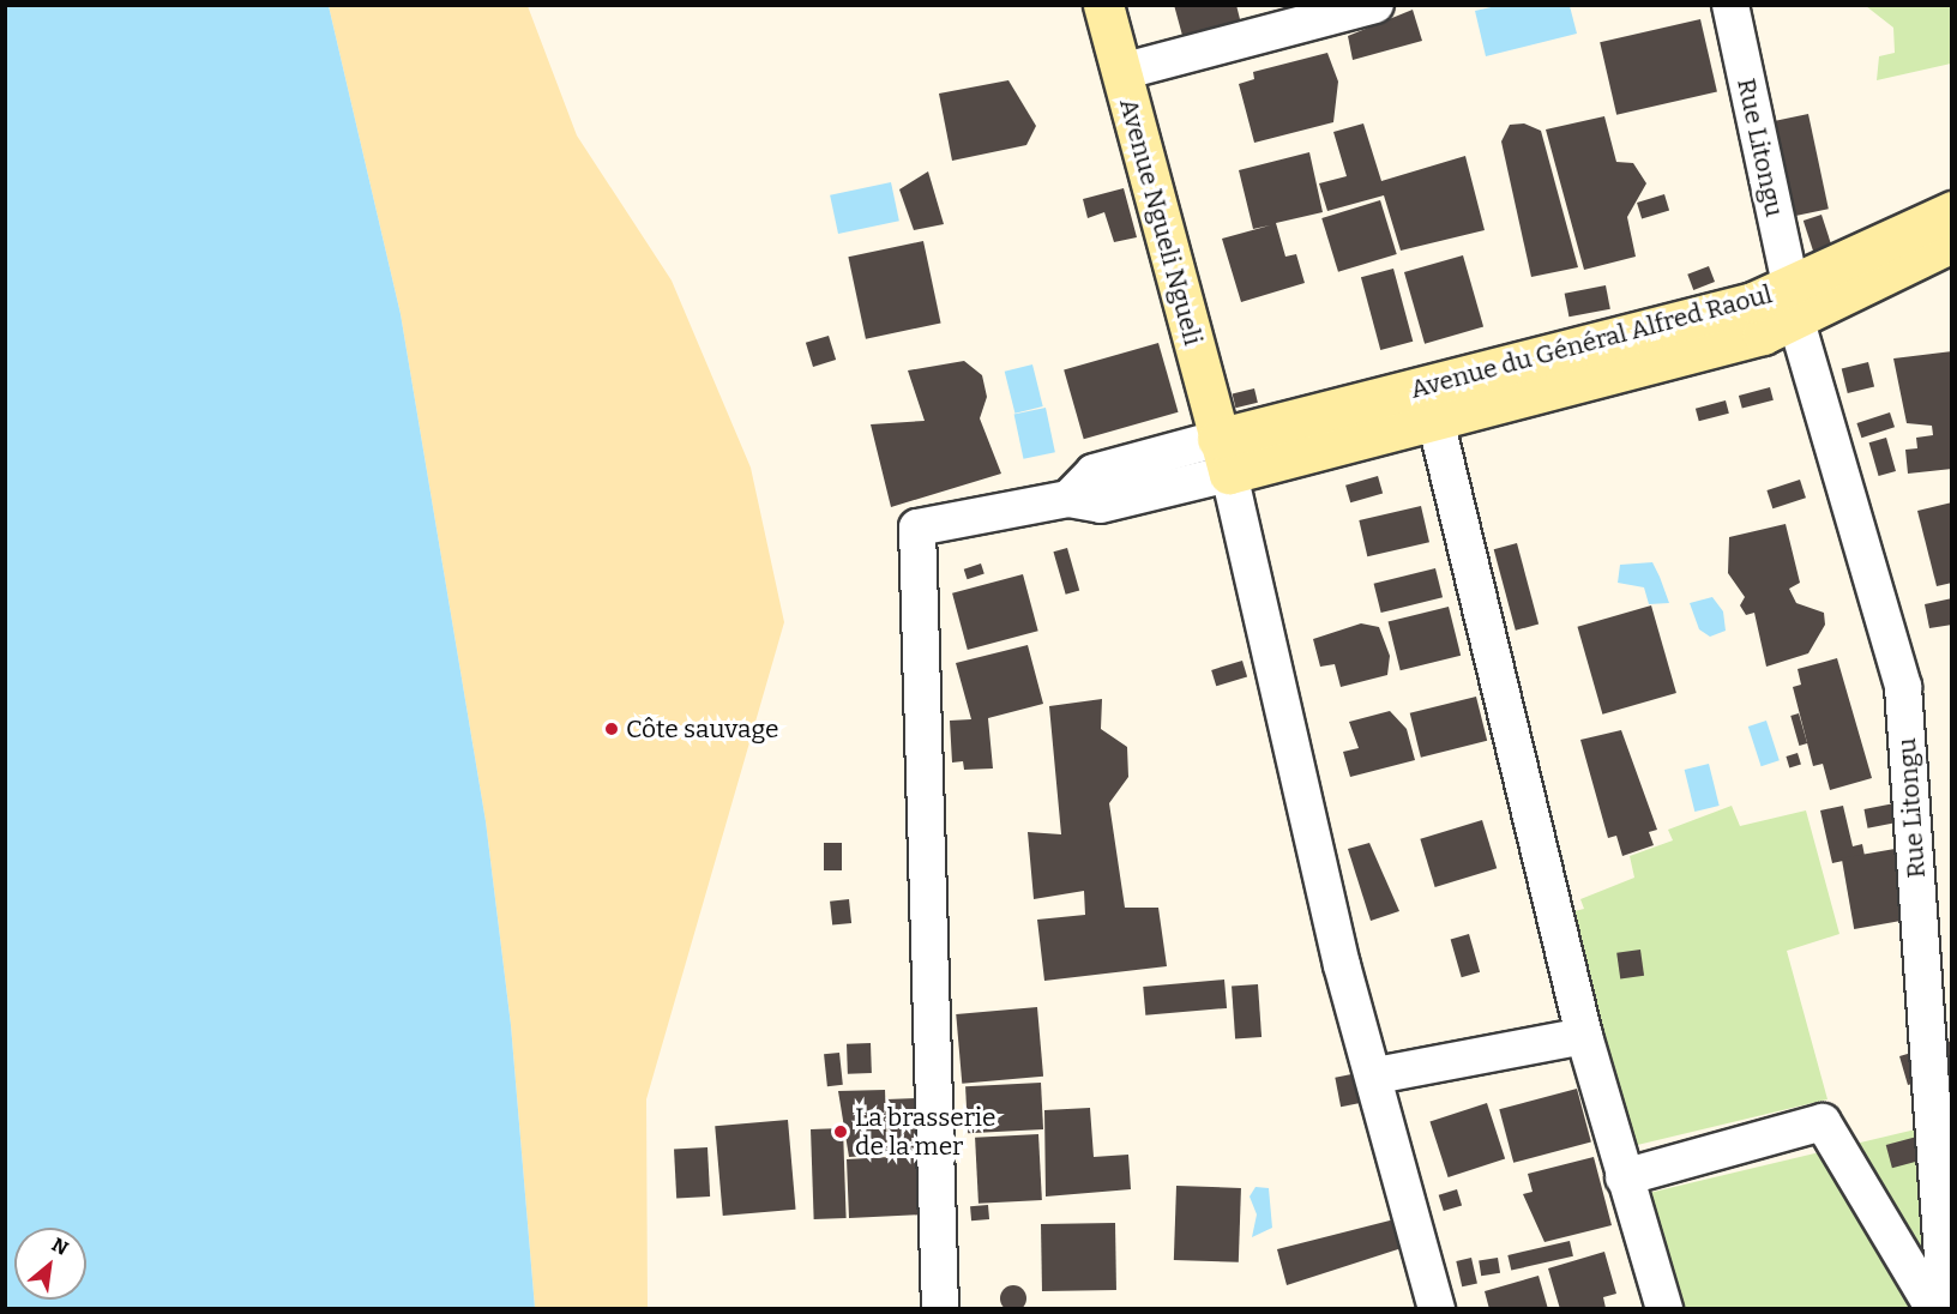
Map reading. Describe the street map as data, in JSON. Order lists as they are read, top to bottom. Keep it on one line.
{"streets":{"street":["Rue Litongu","Avenue Ngueli Ngueli","Avenue du Général Alfred Raoul"]},"crossings":[["Rue Litongu","Avenue du Général Alfred Raoul"],["Avenue Ngueli Ngueli","Avenue du Général Alfred Raoul"]],"places":["Côte sauvage","La brasserie de la mer"],"north":"top right"}
